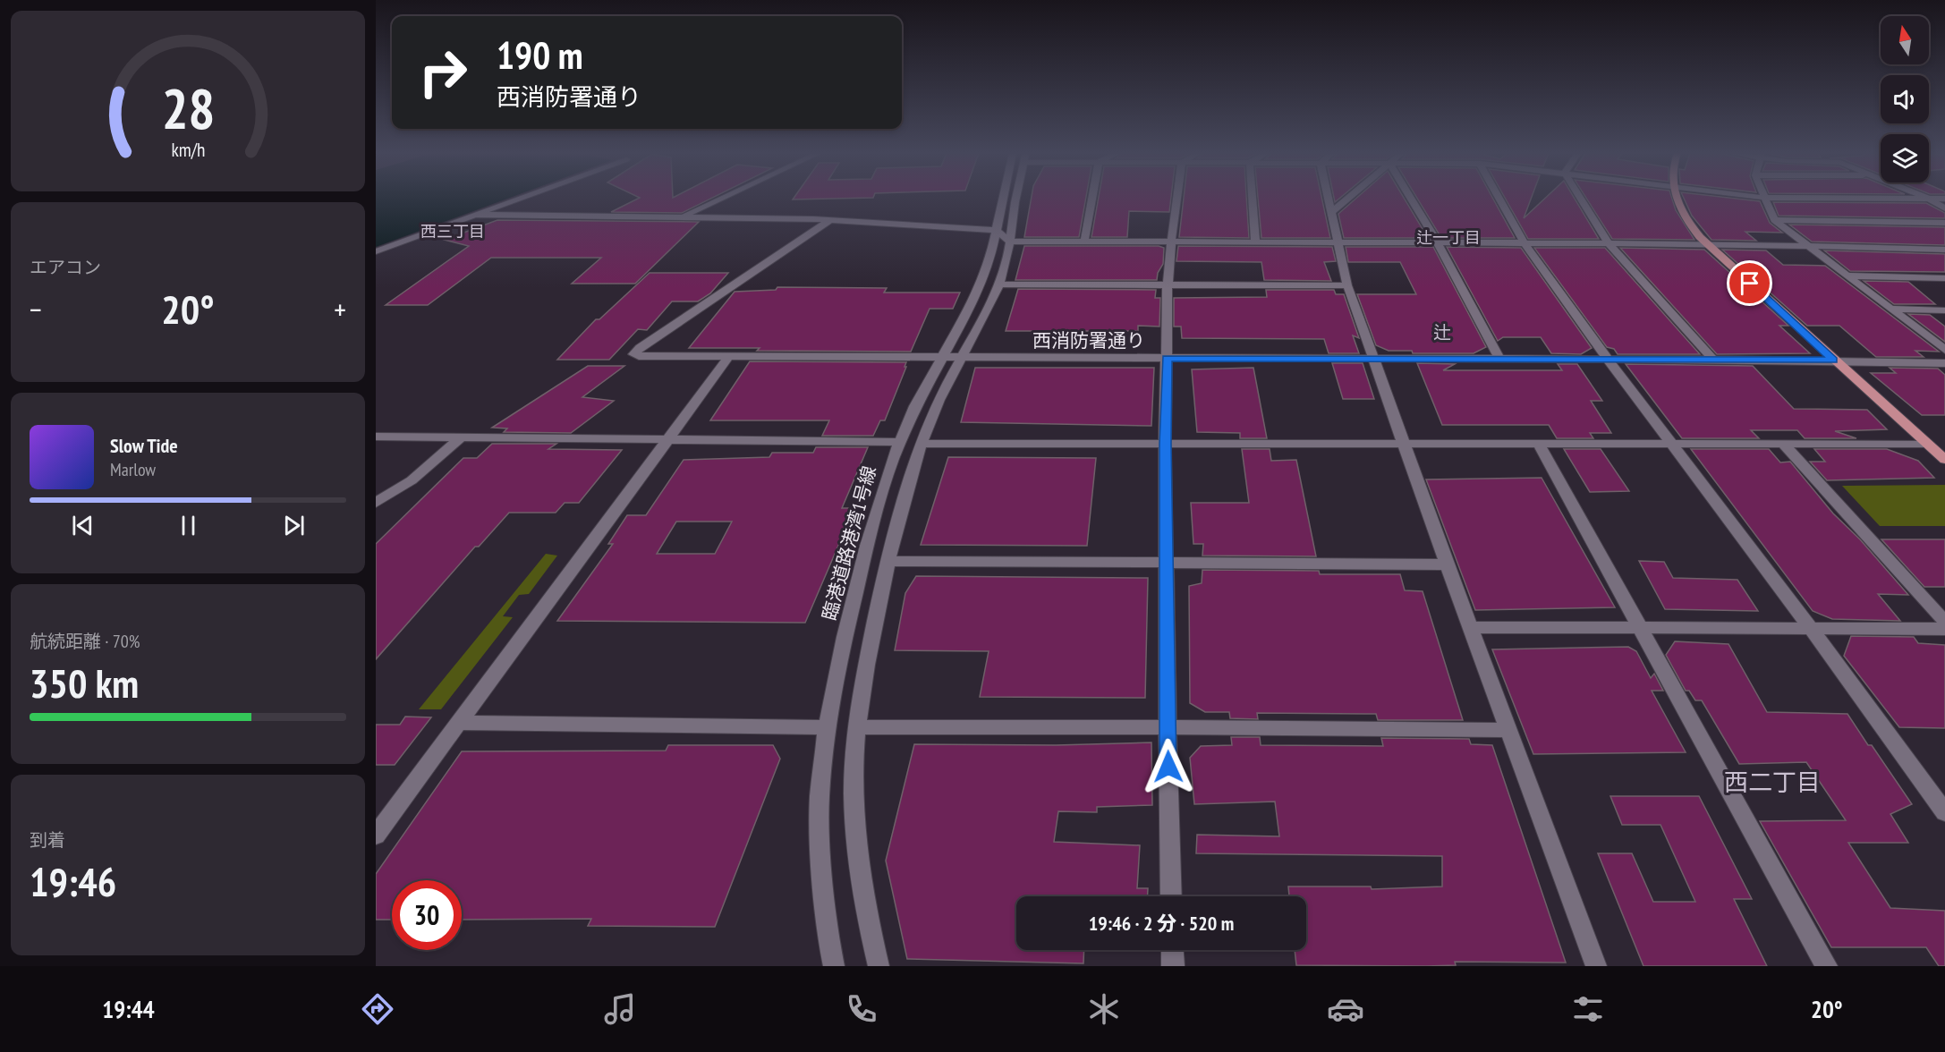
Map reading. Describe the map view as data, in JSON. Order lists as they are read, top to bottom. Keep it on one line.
{"streets":{"street":["西消防署通り","臨港道路港湾1号線"]},"crossings":[["西消防署通り","臨港道路港湾1号線"]],"districts":["西三丁目","辻一丁目","辻","西二丁目"],"north":"top","page":{"turn":["190 m","西消防署通り"],"tile":["エアコン",["航続距離 · 70%","350 km"],["到着","19:46"]],"heat":["−","20°","+"],"song":["Slow Tide","Marlow"],"limit":"30","trip":"19:46 · 2 分 · 520 m","tabs":["19:44","20°"],"gauge":["28","km/h"]}}
